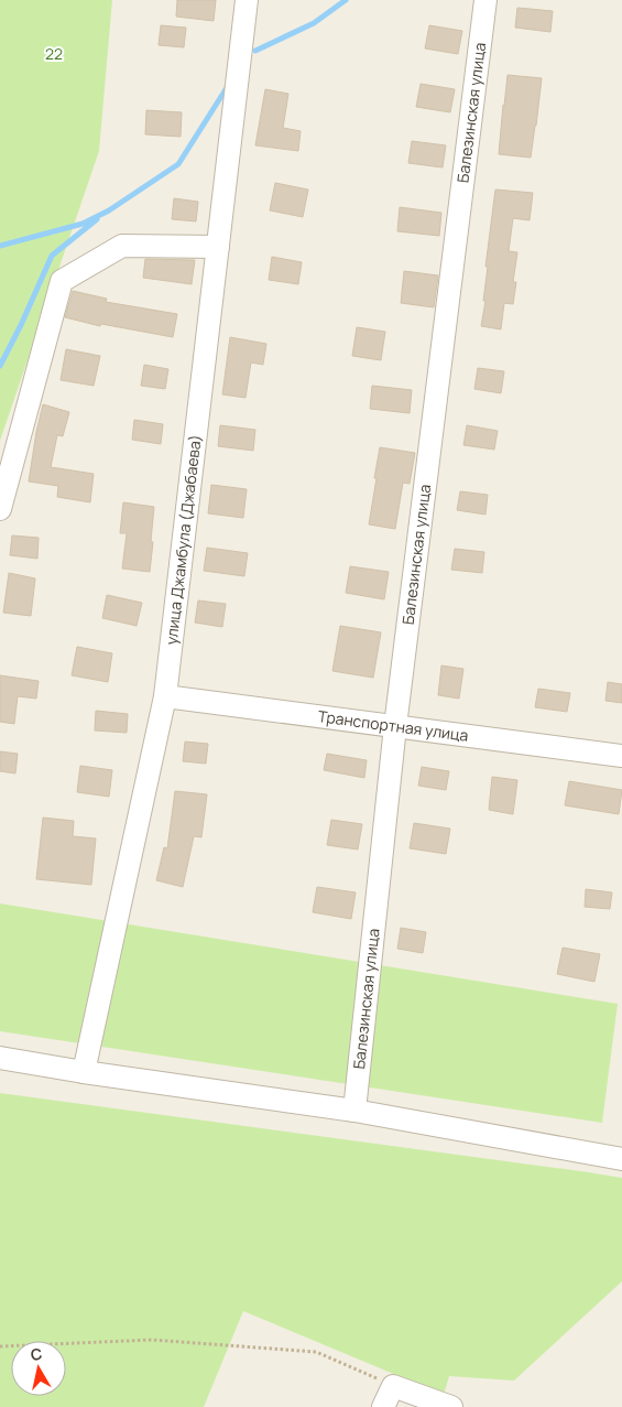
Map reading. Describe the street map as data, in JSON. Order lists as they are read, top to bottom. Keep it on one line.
{"streets":{"street":["Балезинская улица","улица Джамбула (Джабаева)","Транспортная улица"]},"crossings":[["Балезинская улица","Транспортная улица"],["улица Джамбула (Джабаева)","Транспортная улица"]],"parks":["22"],"north":"top"}
